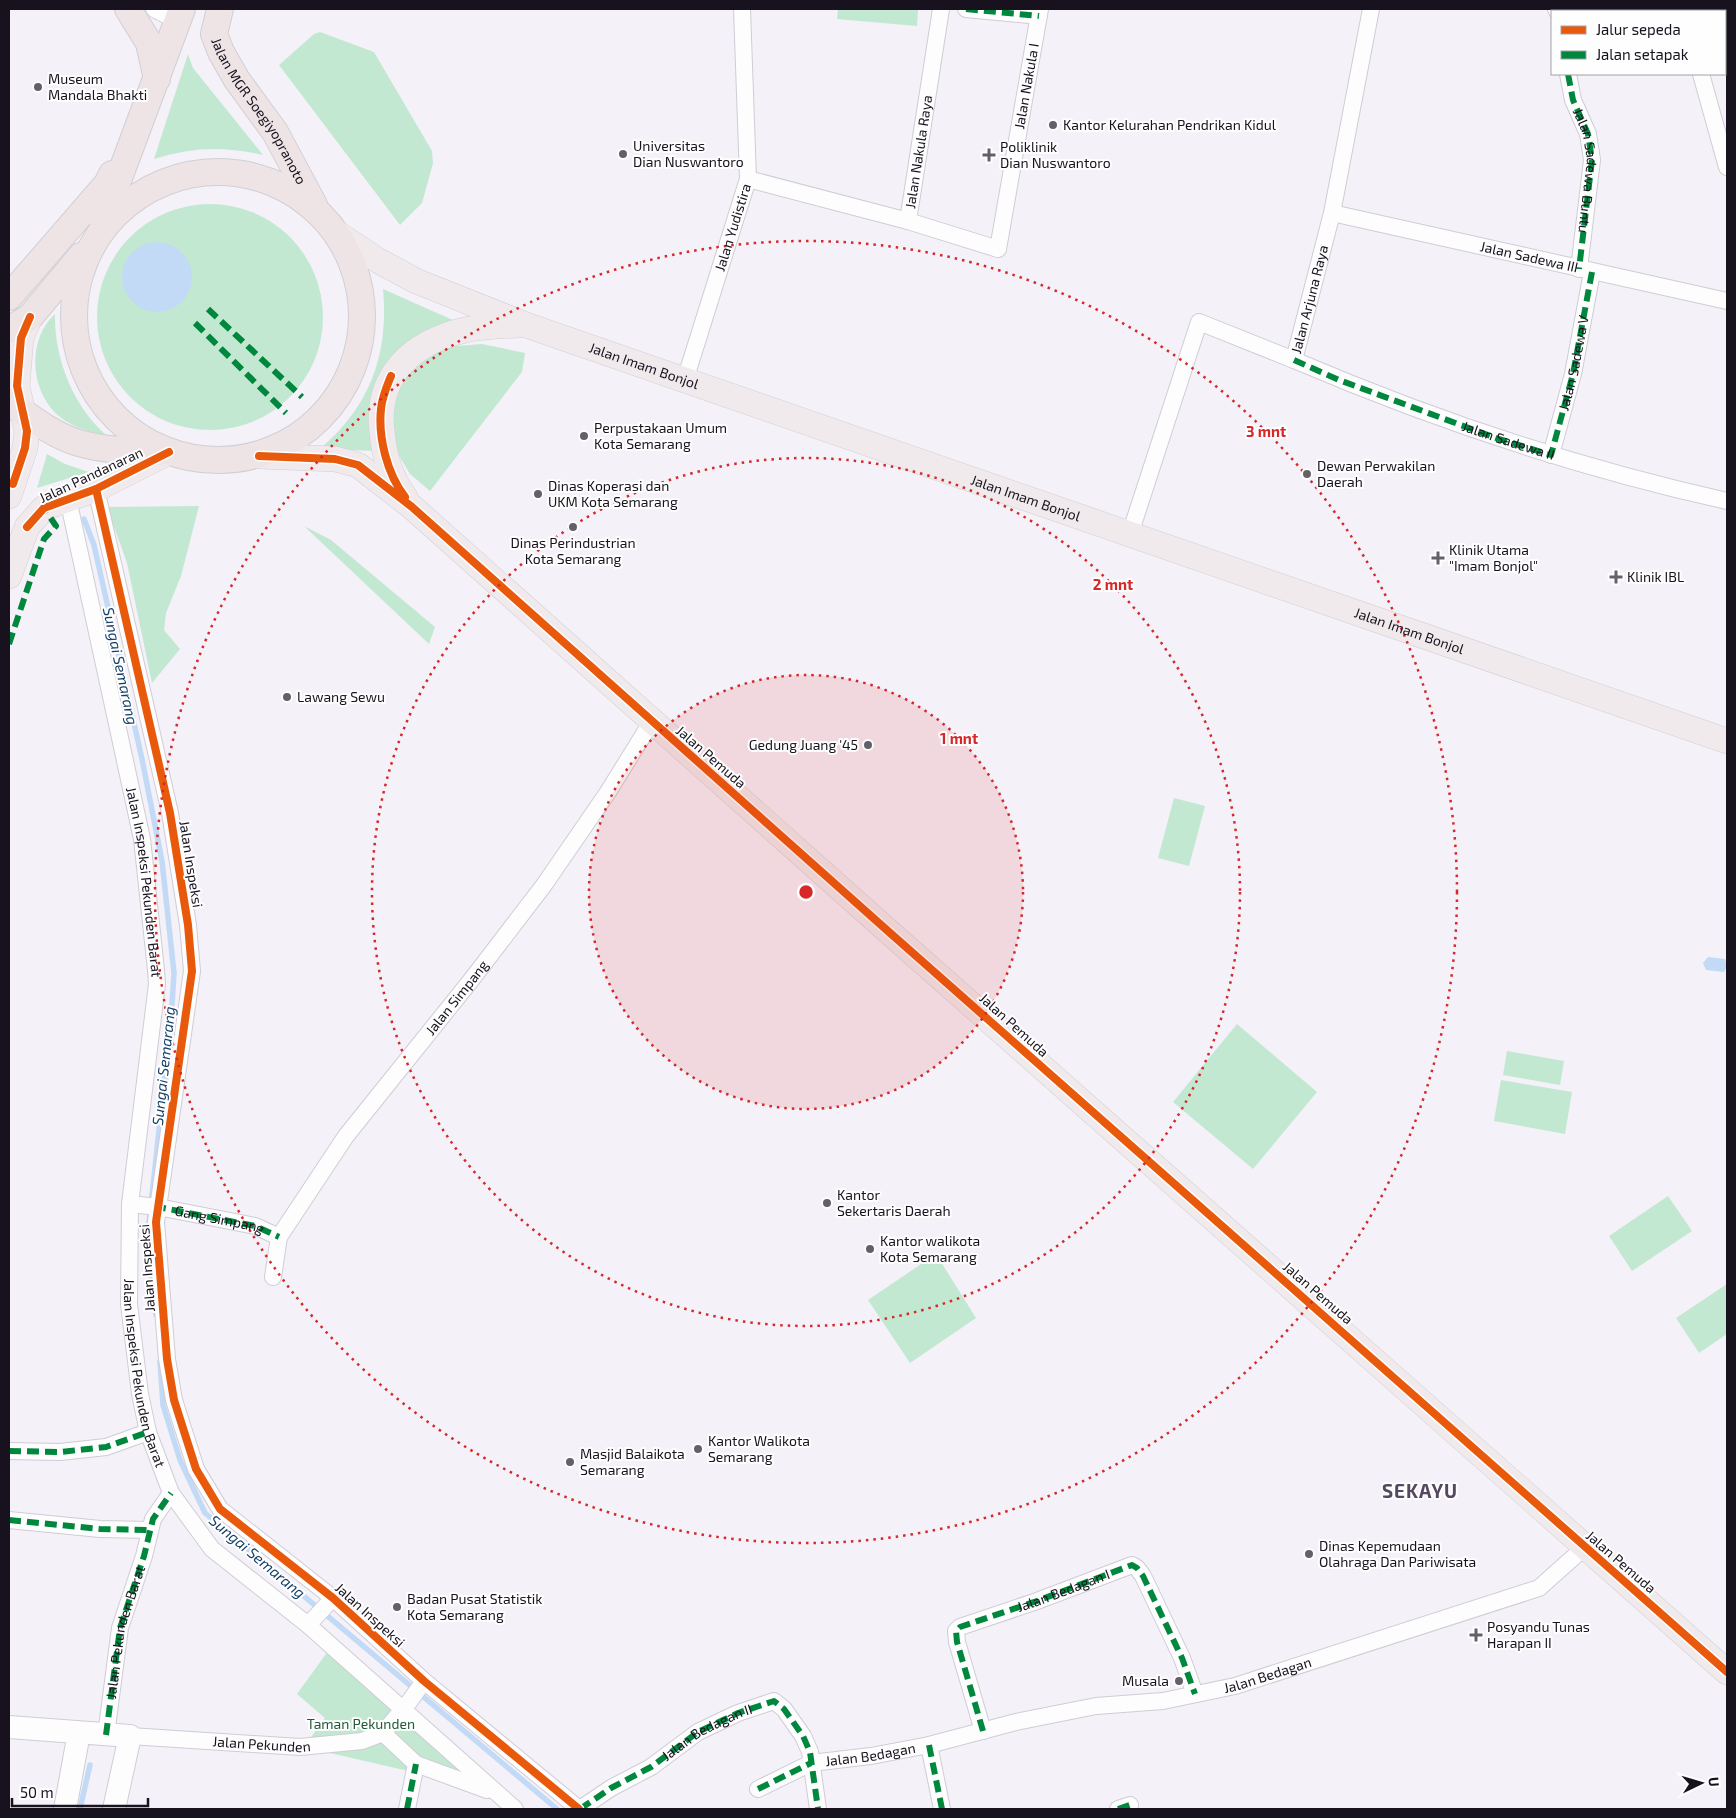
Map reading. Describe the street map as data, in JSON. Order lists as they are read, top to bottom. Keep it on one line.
{"streets":{"highway":["Jalan MGR Soegiyopranoto"],"main road":["Jalan Imam Bonjol","Jalan Pandanaran","Jalan Pemuda","Jalan Pekunden"],"street":["Jalan Nakula I","Jalan Nakula Raya","Jalan Sadewa Buntu","Jalan Yudistira","Jalan Sadewa III","Jalan Arjuna Raya","Jalan Sadewa V","Jalan Sadewa II","Jalan Inspeksi","Jalan Inspeksi Pekunden Barat","Jalan Simpang","Gang Simpang","Jalan Bedagan I","Jalan Pekunden Barat","Jalan Bedagan","Jalan Bedagan II"]},"crossings":[["Jalan Nakula I","Jalan Nakula Raya"],["Jalan Nakula Raya","Jalan Yudistira"],["Jalan Sadewa Buntu","Jalan Sadewa III"],["Jalan Sadewa Buntu","Jalan Sadewa V"],["Jalan Yudistira","Jalan Imam Bonjol"],["Jalan Sadewa III","Jalan Arjuna Raya"],["Jalan Sadewa III","Jalan Sadewa V"],["Jalan Arjuna Raya","Jalan Imam Bonjol"],["Jalan Arjuna Raya","Jalan Sadewa II"],["Jalan Sadewa V","Jalan Sadewa II"],["Jalan Pandanaran","Jalan Inspeksi"],["Jalan Pandanaran","Jalan Inspeksi Pekunden Barat"],["Jalan Pemuda","Jalan Simpang"],["Jalan Pemuda","Jalan Bedagan"],["Jalan Inspeksi","Gang Simpang"],["Jalan Inspeksi","Jalan Bedagan II"],["Jalan Inspeksi Pekunden Barat","Gang Simpang"],["Jalan Inspeksi Pekunden Barat","Jalan Pekunden Barat"],["Jalan Simpang","Gang Simpang"],["Jalan Bedagan I","Jalan Bedagan"],["Jalan Pekunden Barat","Jalan Pekunden"],["Jalan Bedagan","Jalan Bedagan II"]],"districts":["SEKAYU"],"water":["Sungai Semarang"],"parks":["Taman Pekunden"],"places":{"other":["Museum Mandala Bhakti","Kantor Kelurahan Pendrikan Kidul","Universitas Dian Nuswantoro","Perpustakaan Umum Kota Semarang","Dewan Perwakilan Daerah","Dinas Koperasi dan UKM Kota Semarang","Dinas Perindustrian Kota Semarang","Lawang Sewu","Gedung Juang '45","Kantor Sekertaris Daerah","Kantor walikota Kota Semarang","Kantor Walikota Semarang","Masjid Balaikota Semarang","Dinas Kepemudaan Olahraga Dan Pariwisata","Badan Pusat Statistik Kota Semarang","Musala"],"health":["Poliklinik Dian Nuswantoro","Klinik Utama \"Imam Bonjol\"","Klinik IBL","Posyandu Tunas Harapan II"]},"legend":["Jalur sepeda","Jalan setapak"],"scale_bar":"50 m","north":"right","rings":["3 mnt","2 mnt","1 mnt"]}
